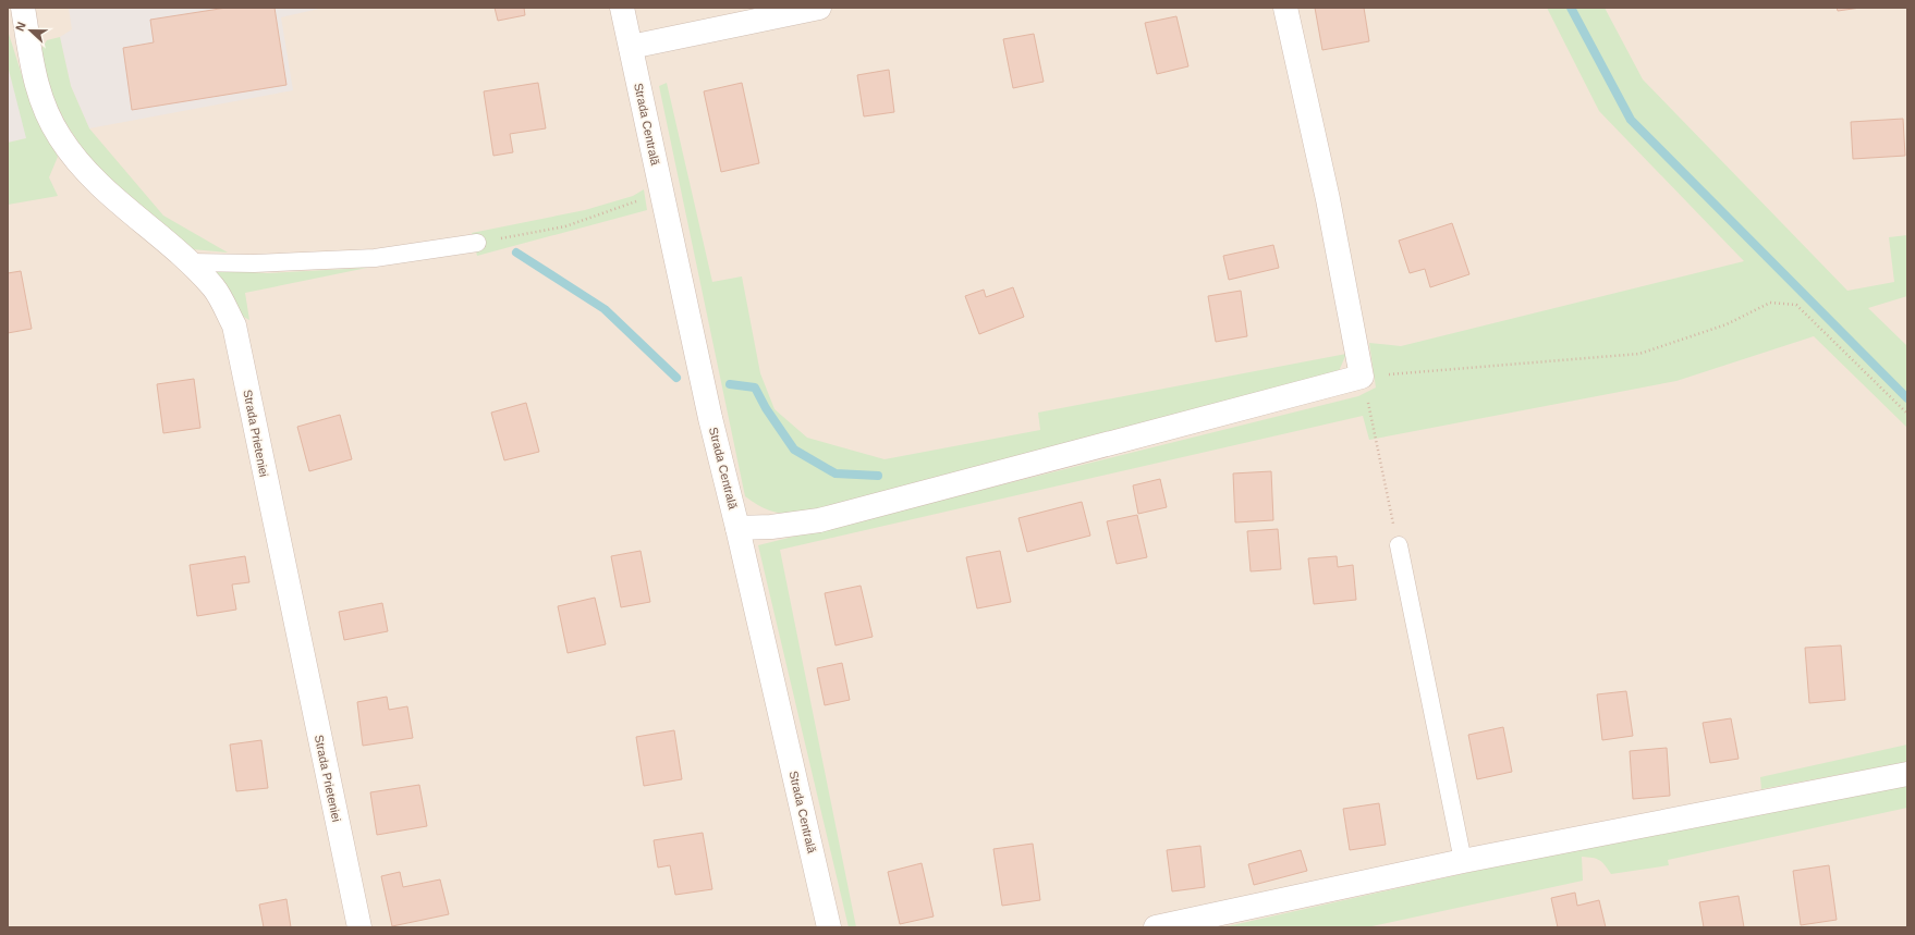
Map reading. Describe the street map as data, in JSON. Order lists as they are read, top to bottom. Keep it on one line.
{"streets":{"street":["Strada Centrală","Strada Prieteniei"]},"north":"left"}
